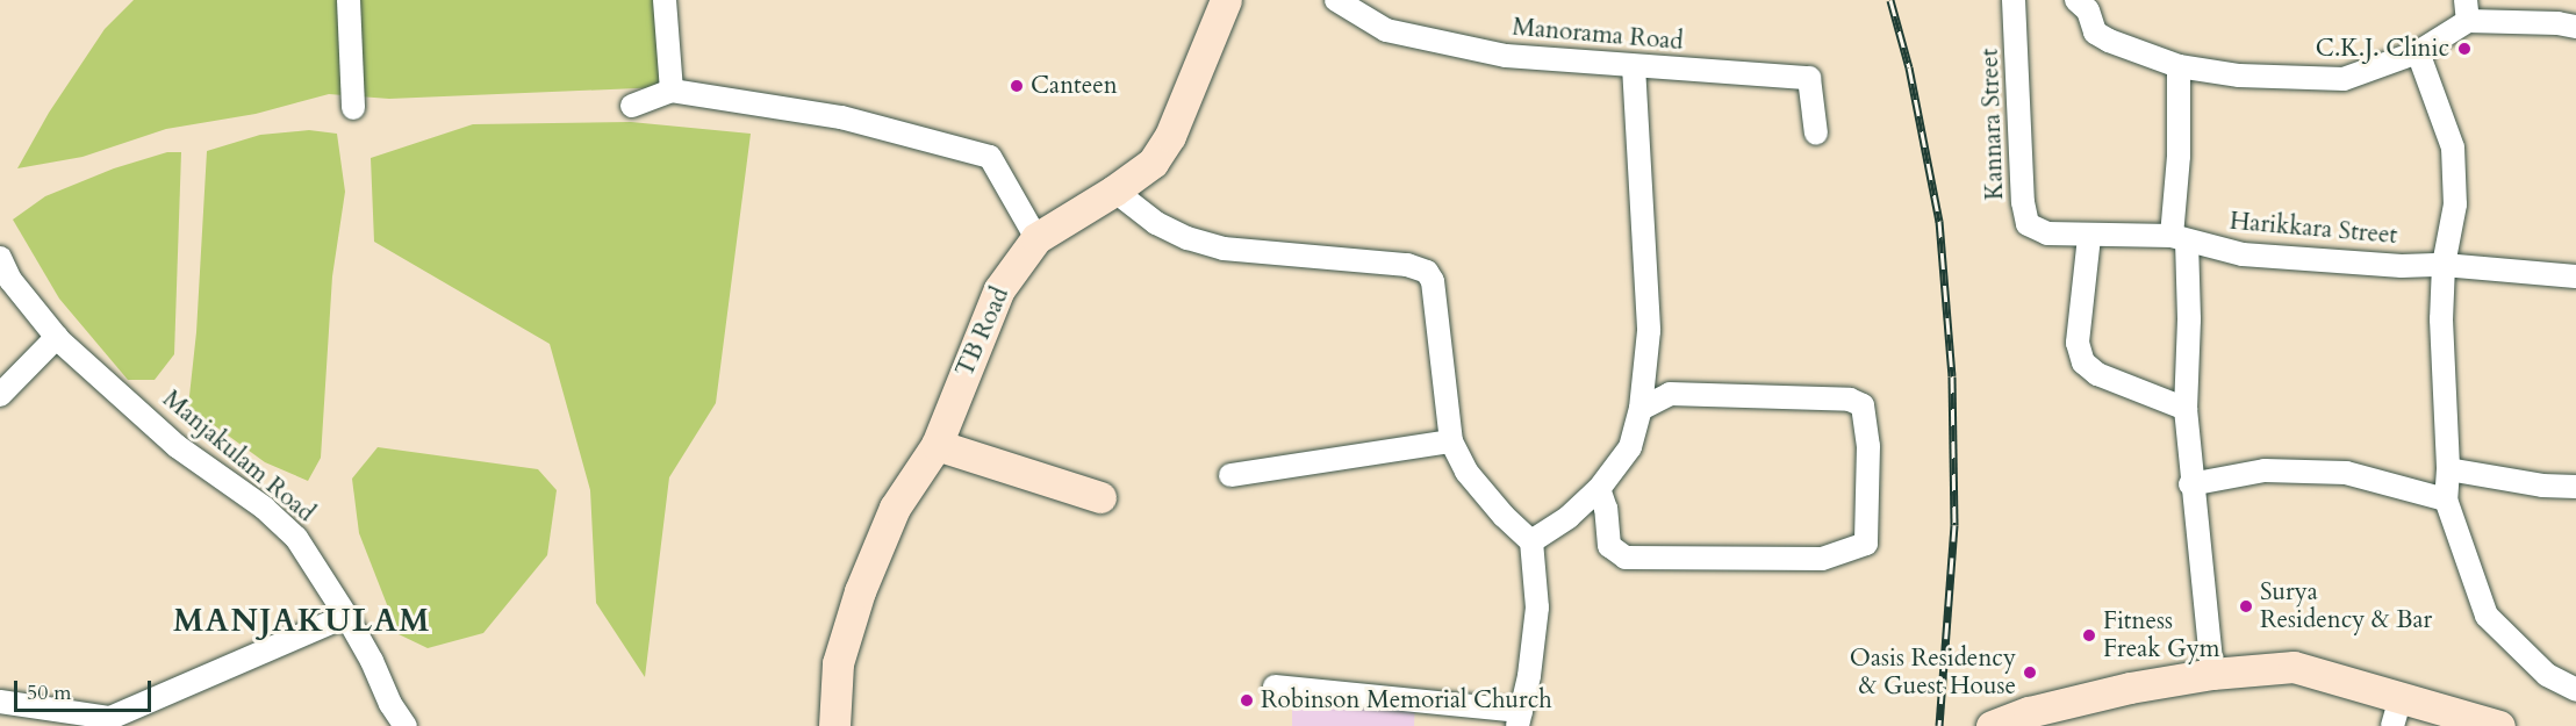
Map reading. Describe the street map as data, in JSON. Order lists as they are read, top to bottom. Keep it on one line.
{"streets":{"main road":["TB Road"],"street":["Manorama Road","Kannara Street","Harikkara Street","Manjakulam Road"]},"crossings":[["Kannara Street","Harikkara Street"]],"districts":["MANJAKULAM"],"places":["C.K.J. Clinic","Canteen","Surya Residency & Bar","Fitness Freak Gym","Oasis Residency & Guest House","Robinson Memorial Church"],"scale_bar":"50 m"}
